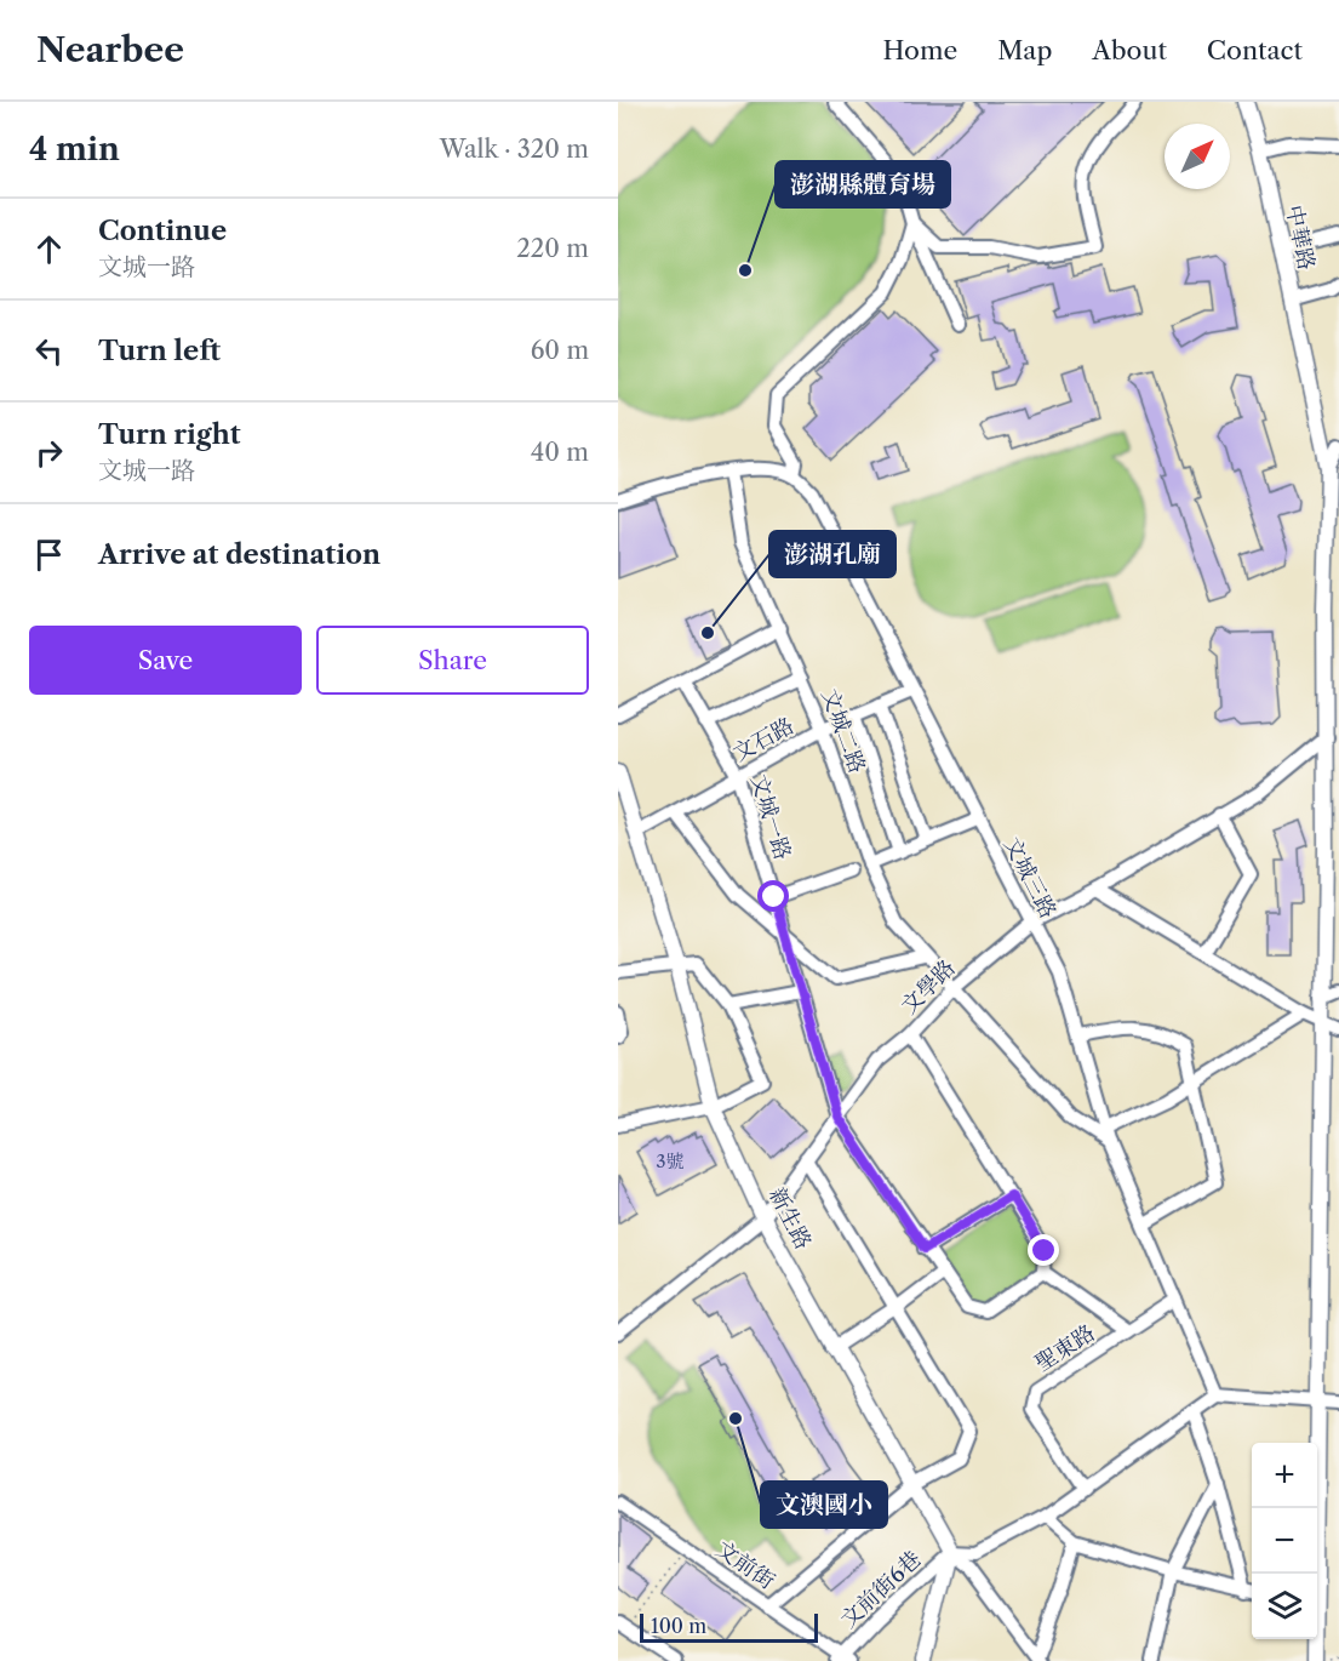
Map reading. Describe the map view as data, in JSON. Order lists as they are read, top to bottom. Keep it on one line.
{"streets":{"main road":["中華路","新生路"],"street":["文城二路","文石路","文城一路","文城三路","文學路","聖東路","文前街","文前街6巷"]},"crossings":[["文城二路","文石路"],["文城二路","文城三路"],["文城二路","文學路"],["文石路","文城一路"],["文石路","文城三路"],["文石路","新生路"],["文城一路","文學路"],["文城三路","文學路"],["文城三路","聖東路"],["文學路","新生路"],["新生路","文前街6巷"],["文前街","文前街6巷"]],"places":["澎湖縣體育場","澎湖孔廟","文澳國小"],"house_numbers":["3號"],"scale_bar":"100 m","north":"top right","page":{"header":"Nearbee","nav":["Home","Map","About","Contact"],"heading":["4 min","Walk · 320 m"],"list":[["Continue","文城一路","220 m"],["Turn left","60 m"],["Turn right","文城一路","40 m"],"Arrive at destination"],"buttons":["Save","Share"],"map_buttons":["+","−"],"scale":"100 m"}}
